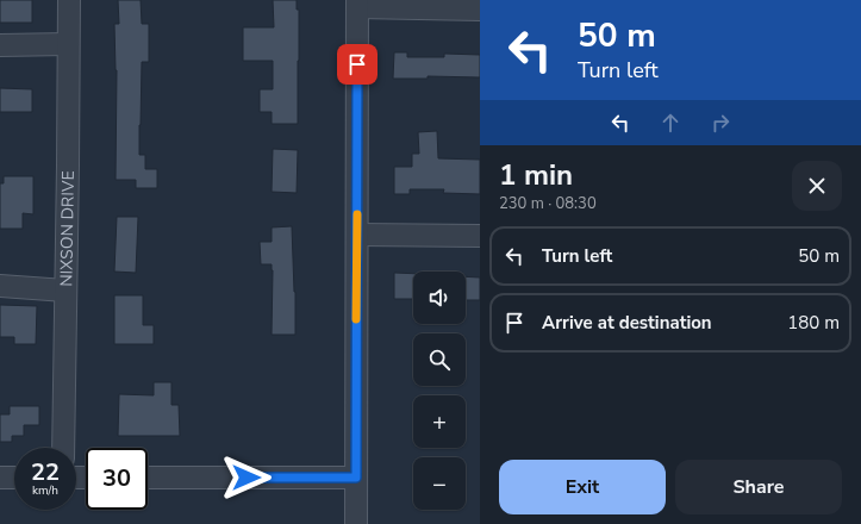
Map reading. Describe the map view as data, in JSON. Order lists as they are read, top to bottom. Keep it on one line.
{"streets":{"street":["NIXSON DRIVE"]},"page":{"turn":["50 m","Turn left"],"heading":["1 min","230 m · 08:30"],"list":[{"name":"Turn left","value":"50 m"},{"name":"Arrive at destination","value":"180 m"}],"map_buttons":["+","−"],"speed":"22 km/h","limit":"30","buttons":["Exit","Share"]}}
